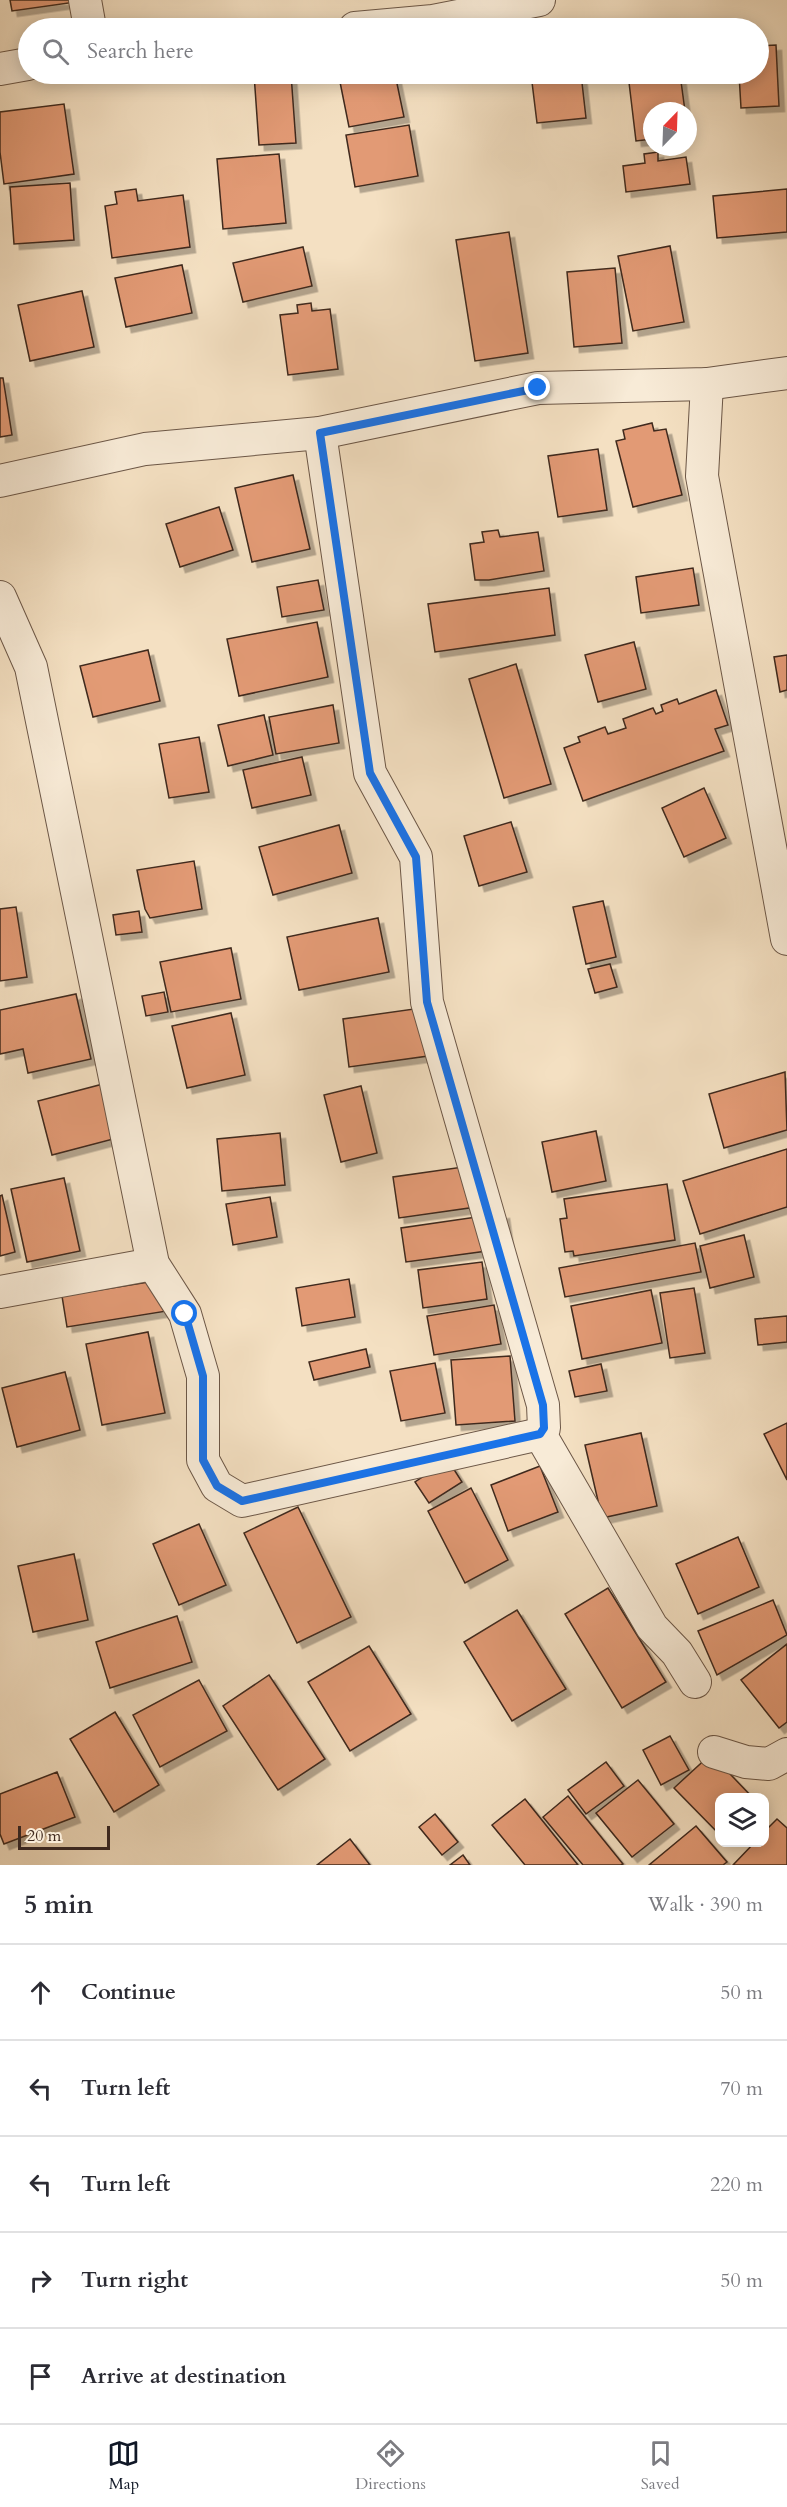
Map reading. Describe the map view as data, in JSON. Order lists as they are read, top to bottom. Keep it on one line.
{"scale_bar":"20 m","north":"top right","page":{"search":"Search here","scale":"20 m","heading":["5 min","Walk · 390 m"],"list":[["Continue","50 m"],["Turn left","70 m"],["Turn left","220 m"],["Turn right","50 m"],"Arrive at destination"],"nav":["Map","Directions","Saved"]}}
